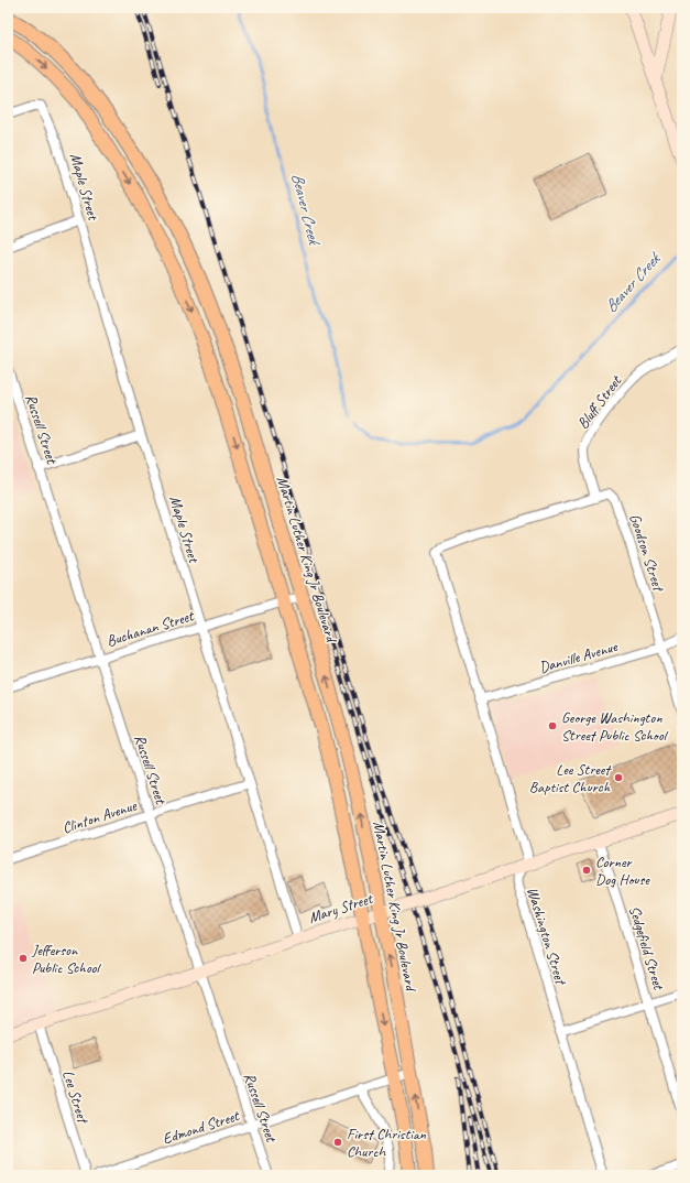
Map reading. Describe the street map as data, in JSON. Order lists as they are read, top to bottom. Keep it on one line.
{"streets":{"main road":["Martin Luther King Jr Boulevard","Mary Street"],"street":["Maple Street","Bluff Street","Russell Street","Goodson Street","Buchanan Street","Danville Avenue","Clinton Avenue","Washington Street","Sedgefield Street","Lee Street","Edmond Street"]},"crossings":[["Maple Street","Buchanan Street"],["Maple Street","Clinton Avenue"],["Maple Street","Mary Street"],["Bluff Street","Goodson Street"],["Bluff Street","Washington Street"],["Russell Street","Buchanan Street"],["Russell Street","Clinton Avenue"],["Russell Street","Mary Street"],["Russell Street","Edmond Street"],["Goodson Street","Danville Avenue"],["Goodson Street","Washington Street"],["Martin Luther King Jr Boulevard","Buchanan Street"],["Martin Luther King Jr Boulevard","Mary Street"],["Martin Luther King Jr Boulevard","Edmond Street"],["Danville Avenue","Washington Street"],["Mary Street","Washington Street"],["Mary Street","Sedgefield Street"],["Mary Street","Lee Street"]],"water":["Beaver Creek"],"places":["George Washington Street Public School","Lee Street Baptist Church","Corner Dog House","Jefferson Public School","First Christian Church"]}
